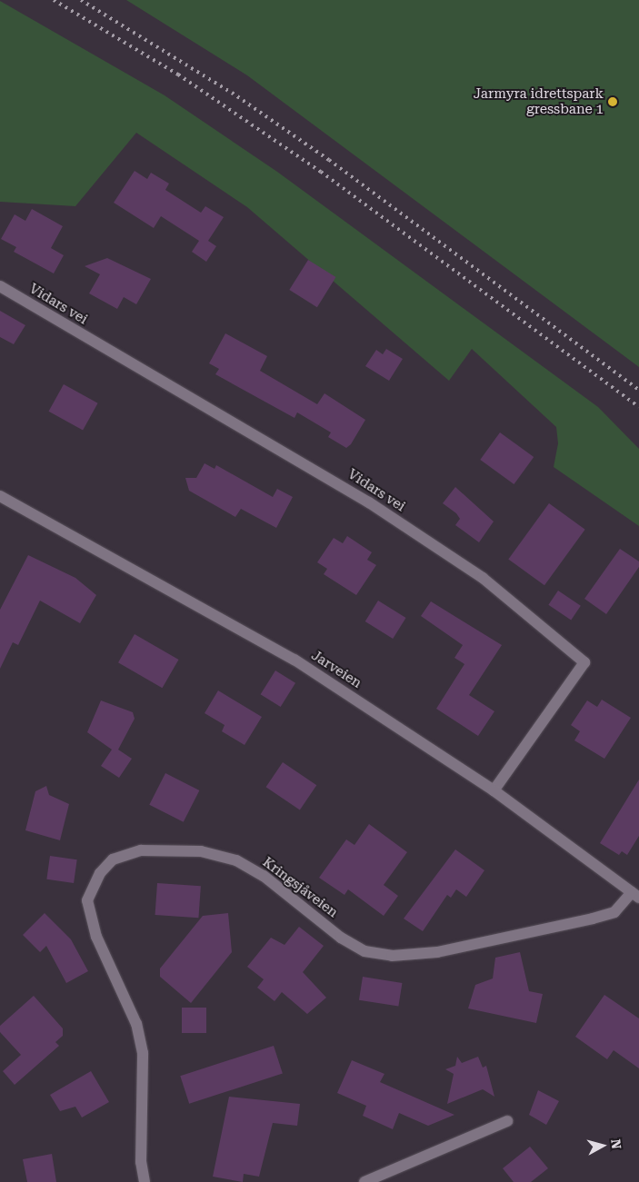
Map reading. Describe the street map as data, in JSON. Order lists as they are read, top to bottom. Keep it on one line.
{"streets":{"street":["Vidars vei","Jarveien","Kringsjåveien"]},"crossings":[["Vidars vei","Jarveien"],["Jarveien","Kringsjåveien"]],"places":["Jarmyra idrettspark gressbane 1"],"north":"right"}
